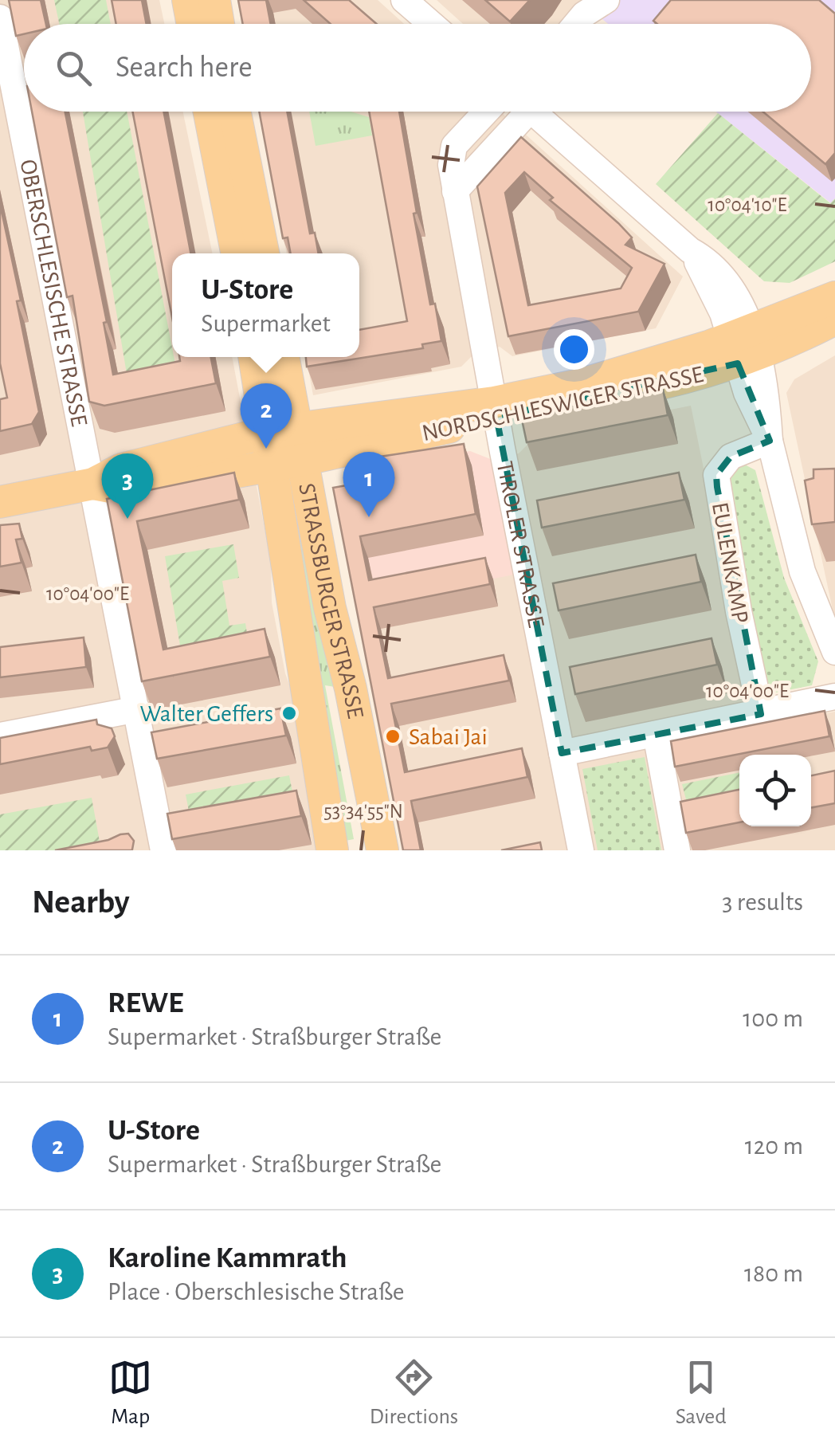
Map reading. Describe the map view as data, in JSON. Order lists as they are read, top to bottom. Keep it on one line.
{"streets":{"main road":["NORDSCHLESWIGER STRASSE","STRASSBURGER STRASSE"],"street":["OBERSCHLESISCHE STRASSE","TIROLER STRASSE","EULENKAMP"]},"crossings":[["OBERSCHLESISCHE STRASSE","NORDSCHLESWIGER STRASSE"],["NORDSCHLESWIGER STRASSE","TIROLER STRASSE"],["NORDSCHLESWIGER STRASSE","STRASSBURGER STRASSE"]],"places":["Walter Geffers","Sabai Jai"],"page":{"search":"Search here","popup":["U-Store","Supermarket"],"pins":["2","1","3"],"heading":["Nearby","3 results"],"list":[{"mark":"1","name":"REWE","note":"Supermarket · Straßburger Straße","value":"100 m"},{"mark":"2","name":"U-Store","note":"Supermarket · Straßburger Straße","value":"120 m"},{"mark":"3","name":"Karoline Kammrath","note":"Place · Oberschlesische Straße","value":"180 m"}],"nav":["Map","Directions","Saved"]},"coordinates":["10°04'10\"E","10°04'00\"E","53°34'55\"N"]}
